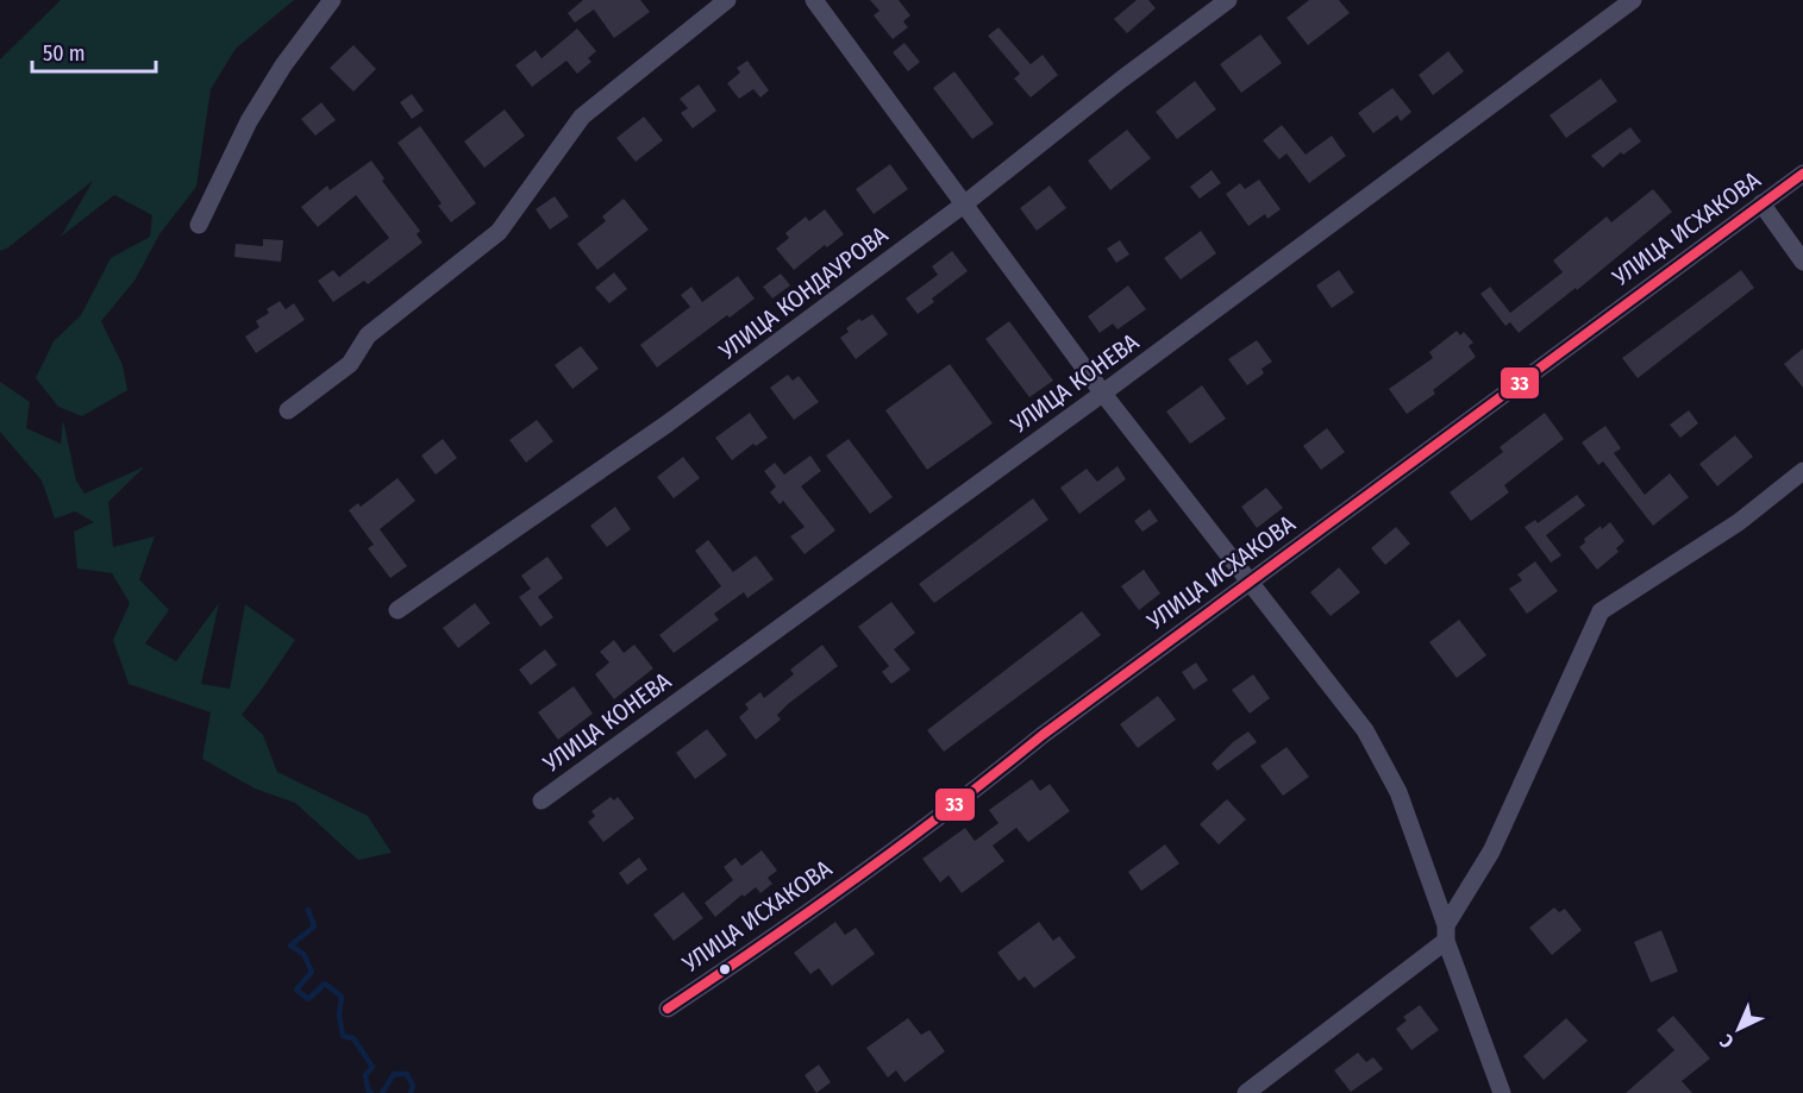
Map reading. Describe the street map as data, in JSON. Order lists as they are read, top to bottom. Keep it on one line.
{"streets":{"street":["УЛИЦА ИСХАКОВА","УЛИЦА КОНДАУРОВА","УЛИЦА КОНЕВА"]},"lines":["transit line 33"],"scale_bar":"50 m","north":"bottom left"}
